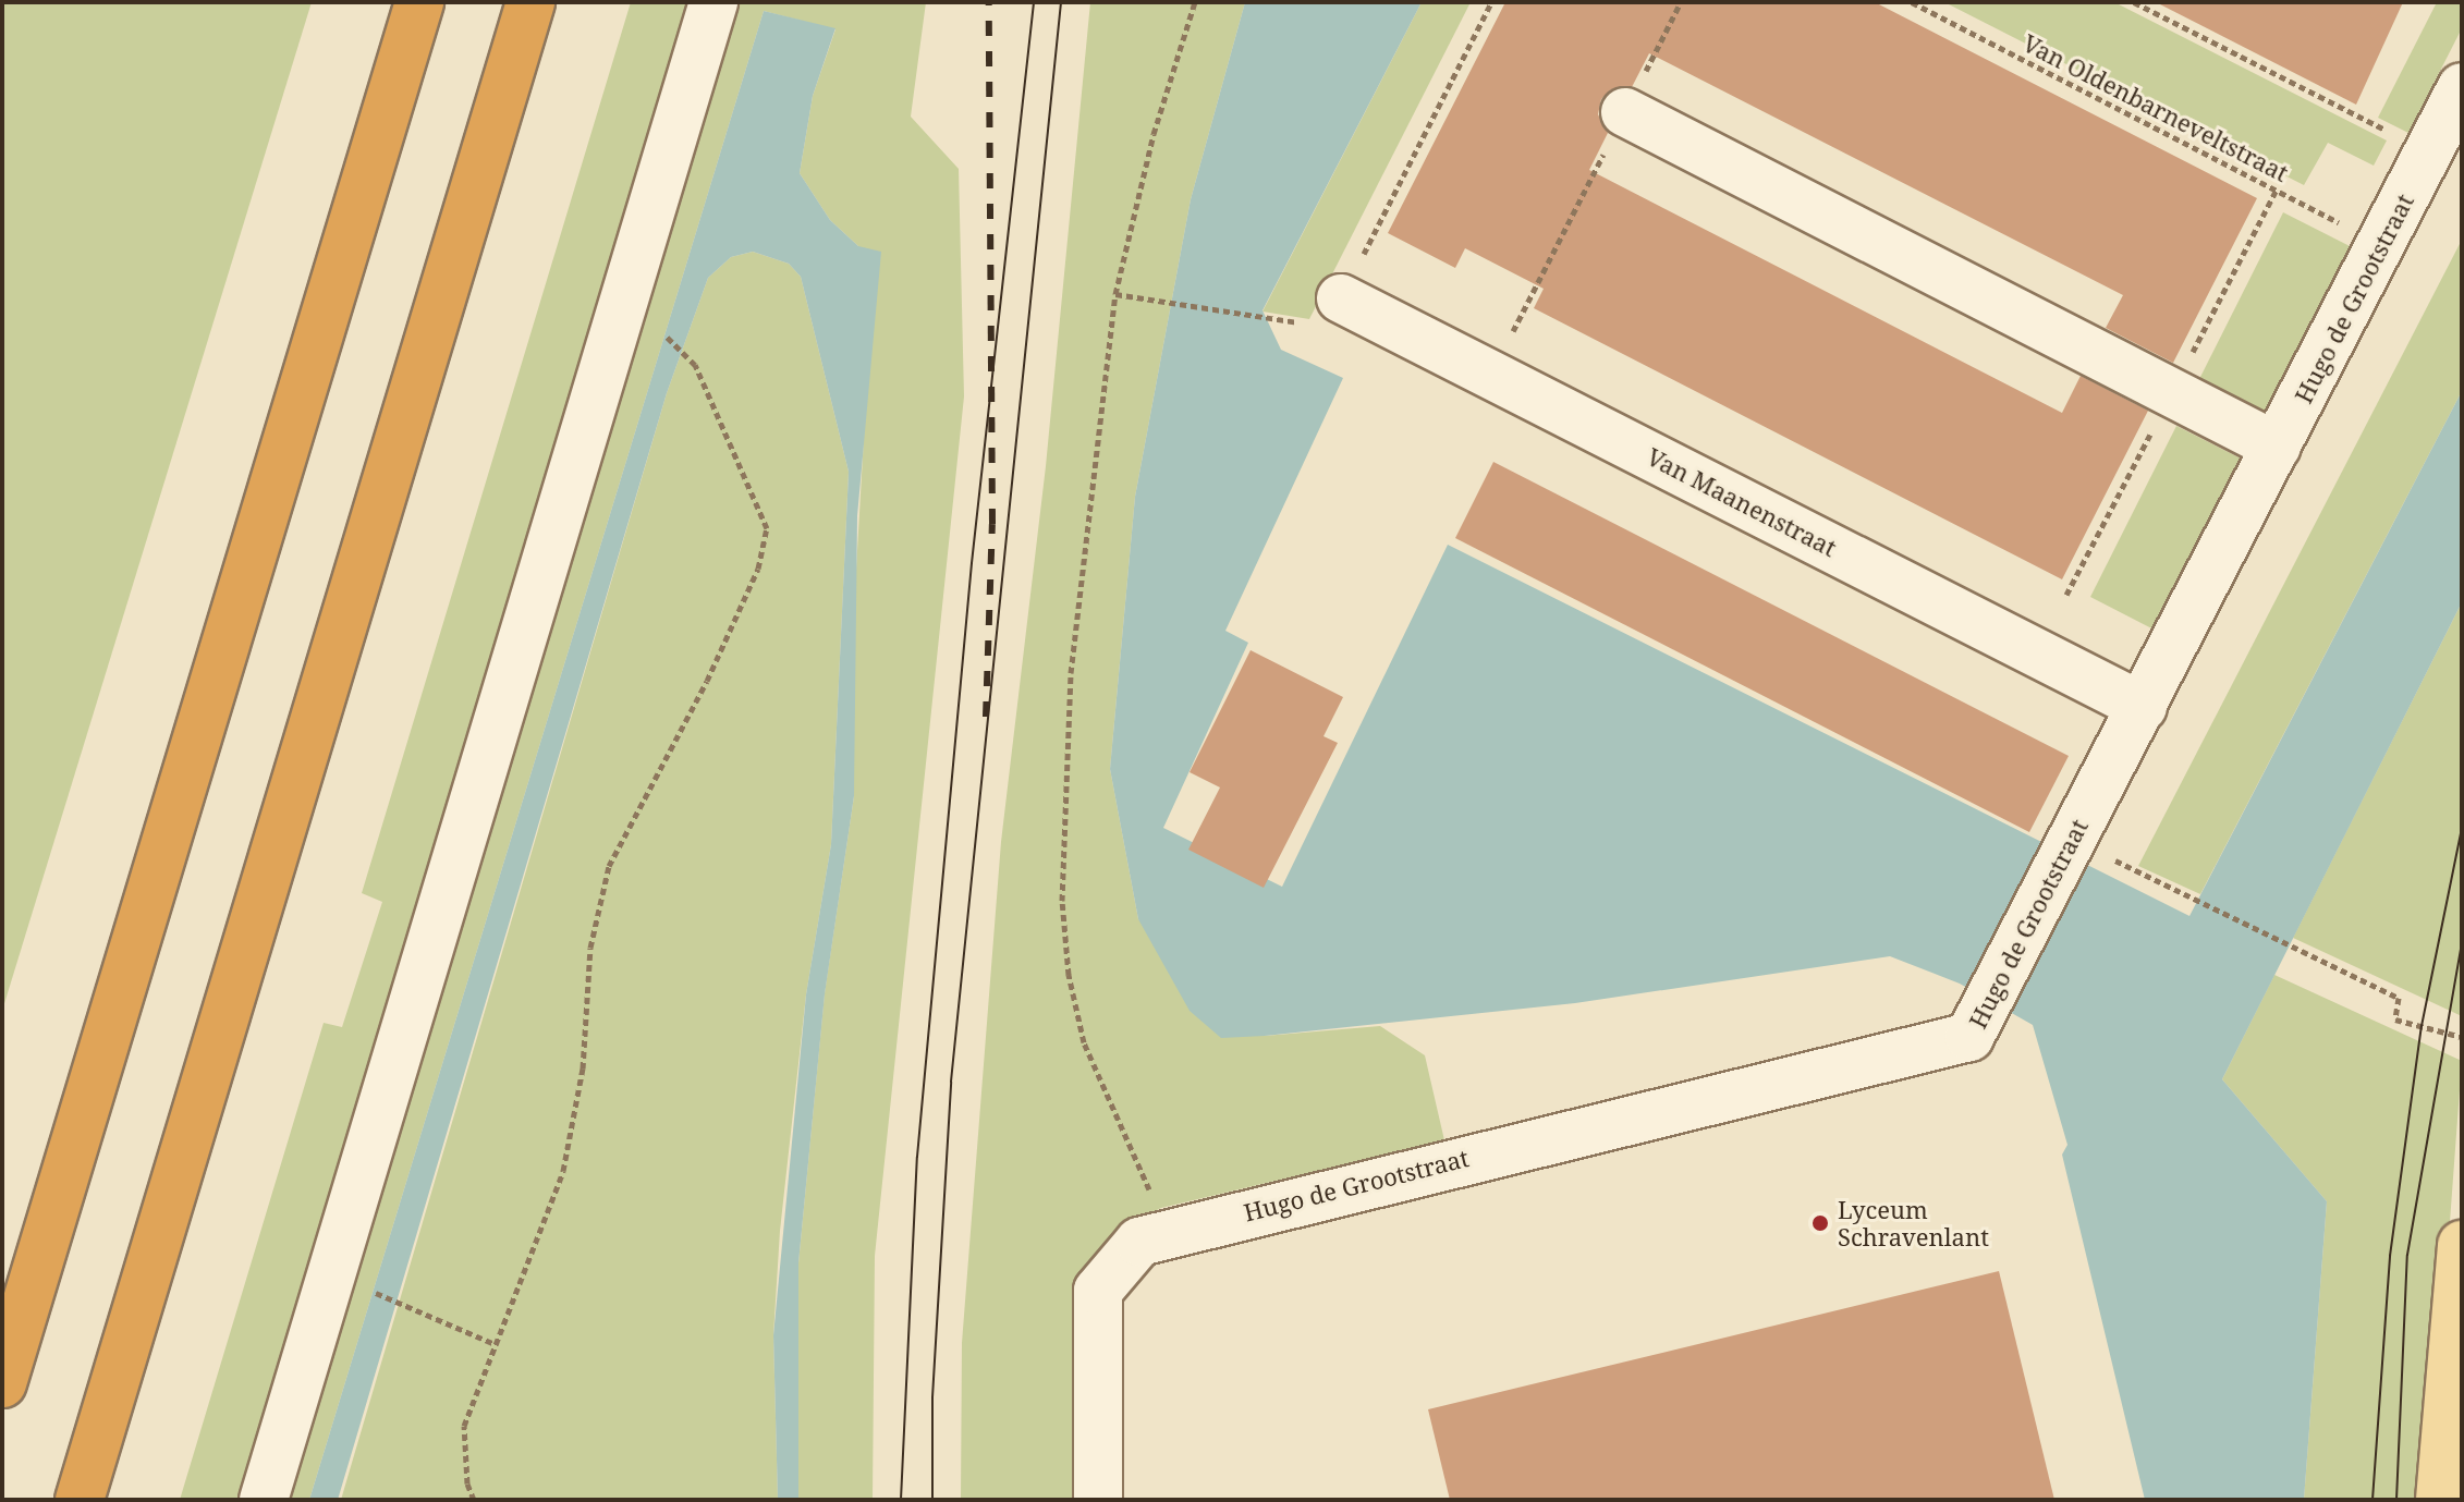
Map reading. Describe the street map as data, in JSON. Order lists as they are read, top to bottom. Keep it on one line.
{"streets":{"street":["Hugo de Grootstraat","Van Maanenstraat"],"path":["Van Oldenbarneveltstraat"]},"crossings":[["Van Oldenbarneveltstraat","Hugo de Grootstraat"],["Hugo de Grootstraat","Van Maanenstraat"]],"places":["Lyceum Schravenlant"]}
